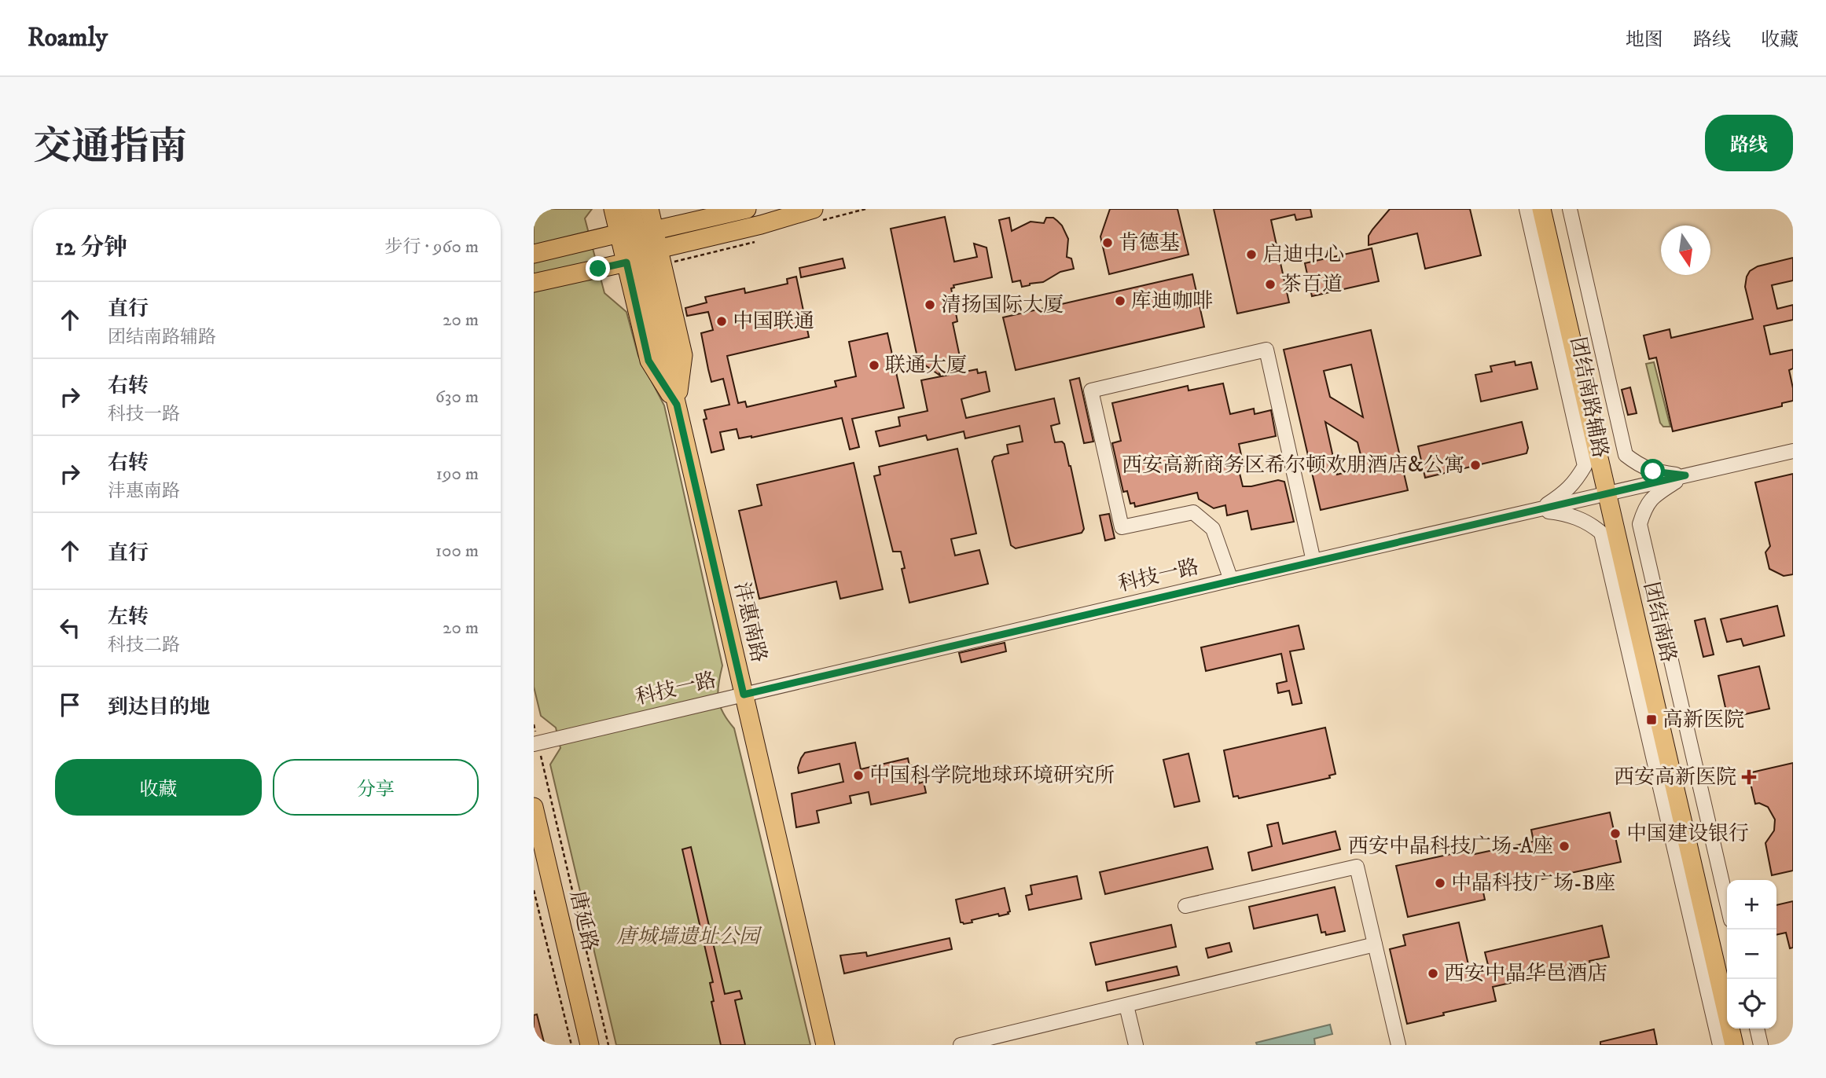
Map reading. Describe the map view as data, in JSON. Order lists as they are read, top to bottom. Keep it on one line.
{"streets":{"main road":["沣惠南路","团结南路","唐延路"],"street":["团结南路辅路","科技一路"]},"crossings":[["团结南路辅路","科技一路"],["科技一路","沣惠南路"],["科技一路","团结南路"]],"parks":["唐城墙遗址公园"],"places":{"other":["肯德基","启迪中心","茶百道","库迪咖啡","清扬国际大厦","中国联通","联通大厦","西安高新商务区希尔顿欢朋酒店&公寓","中国科学院地球环境研究所","中国建设银行","西安中晶科技广场-A座","中晶科技广场-B座","西安中晶华邑酒店"],"transit":["高新医院"],"health":["西安高新医院"]},"north":"bottom","page":{"header":"Roamly","nav":["地图","路线","收藏"],"title":"交通指南","buttons":["路线",["收藏","分享"]],"heading":["12 分钟","步行 · 960 m"],"list":[["直行","团结南路辅路","20 m"],["右转","科技一路","630 m"],["右转","沣惠南路","190 m"],["直行","100 m"],["左转","科技二路","20 m"],"到达目的地"],"map_buttons":["+","−"]}}
